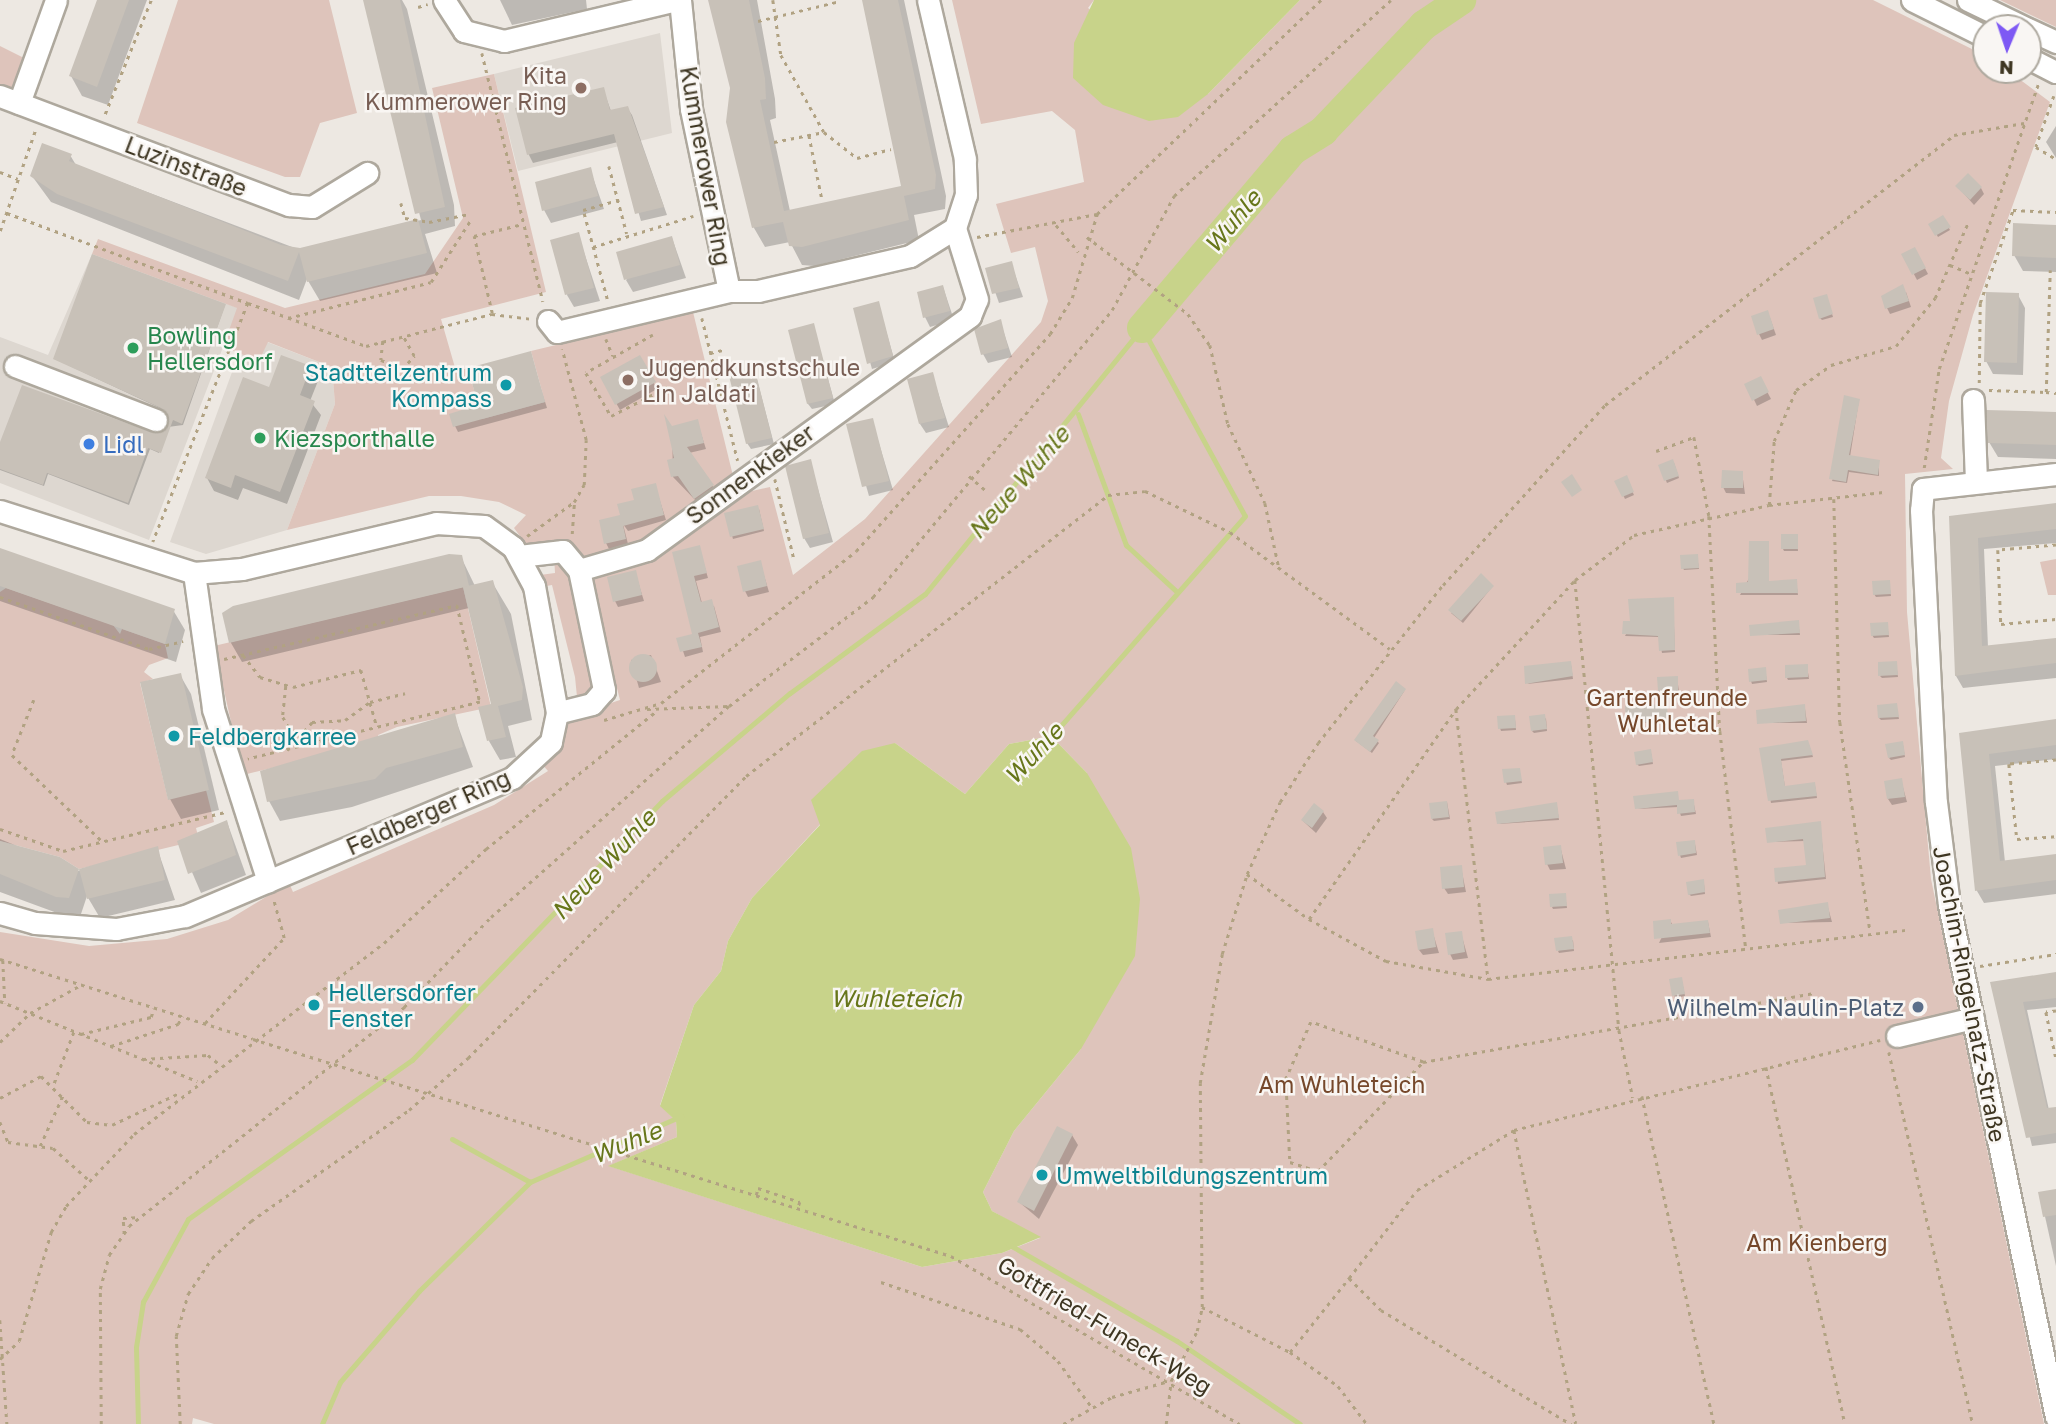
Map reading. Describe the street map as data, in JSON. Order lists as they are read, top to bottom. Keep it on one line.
{"streets":{"street":["Luzinstraße","Kummerower Ring","Sonnenkieker","Feldberger Ring","Joachim-Ringelnatz-Straße"],"path":["Gottfried-Funeck-Weg"]},"crossings":[["Kummerower Ring","Sonnenkieker"],["Sonnenkieker","Feldberger Ring"]],"water":["Wuhle","Neue Wuhle","Wuhleteich"],"parks":["Gartenfreunde Wuhletal","Am Wuhleteich","Am Kienberg"],"places":["Kita Kummerower Ring","Bowling Hellersdorf","Jugendkunstschule Lin Jaldati","Stadtteilzentrum Kompass","Kiezsporthalle","Lidl","Feldbergkarree","Hellersdorfer Fenster","Wilhelm-Naulin-Platz","Umweltbildungszentrum"],"north":"bottom"}
